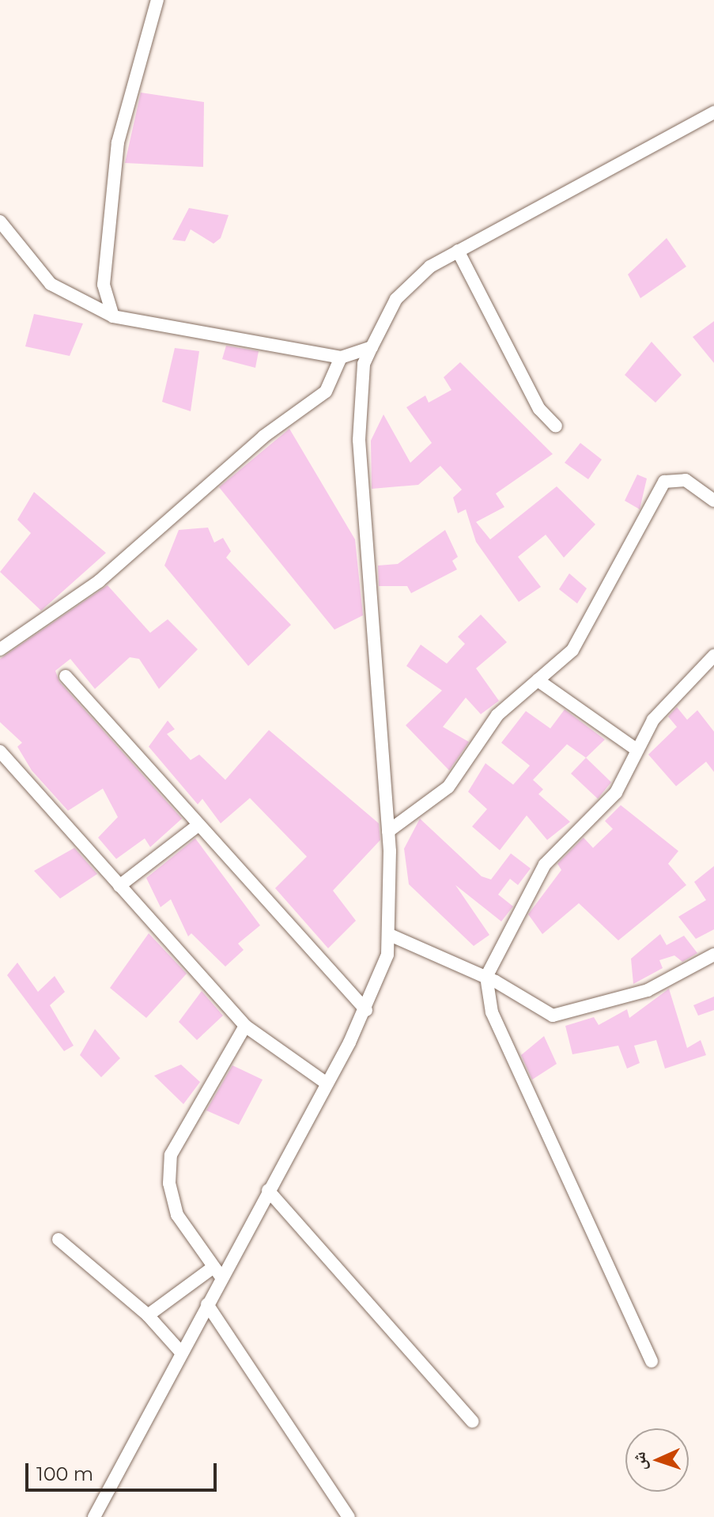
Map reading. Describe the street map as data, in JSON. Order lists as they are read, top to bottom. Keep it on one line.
{"scale_bar":"100 m","north":"left"}
